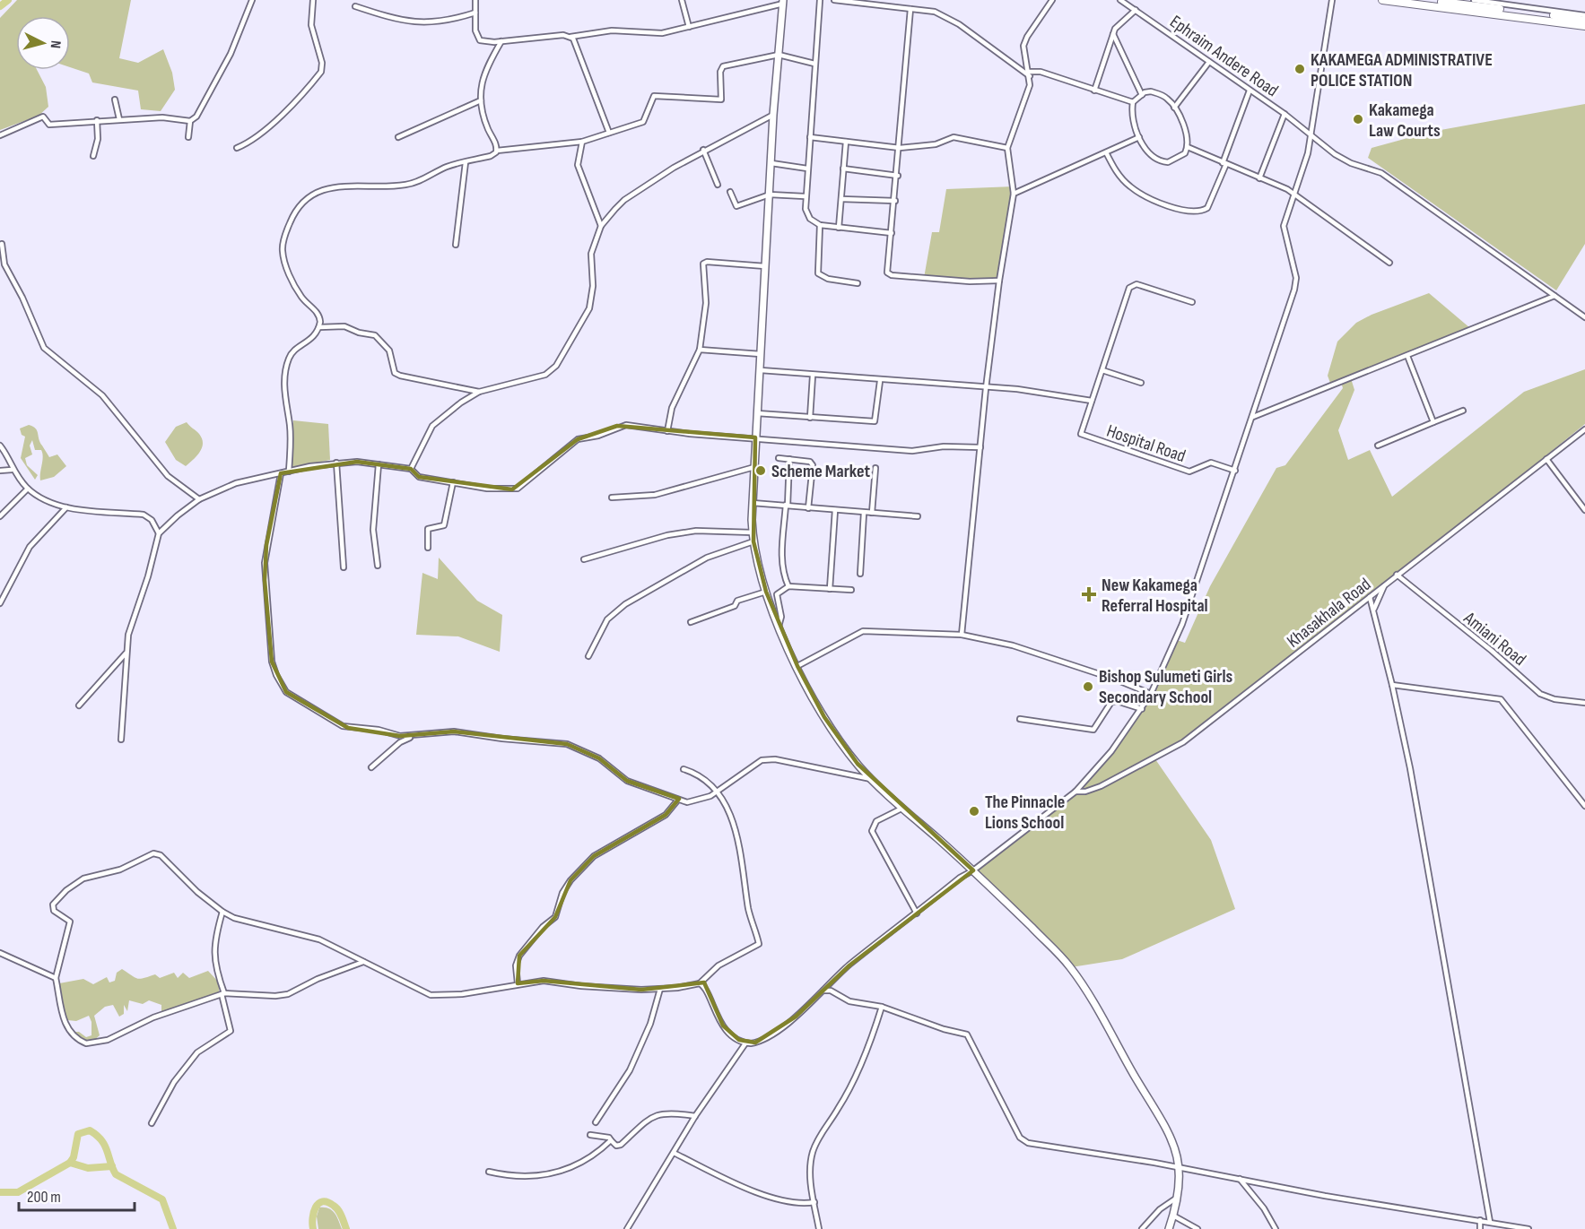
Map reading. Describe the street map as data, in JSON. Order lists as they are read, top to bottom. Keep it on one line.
{"streets":{"street":["Ephraim Andere Road","Hospital Road","Khasakhala Road","Amiani Road"]},"crossings":[["Khasakhala Road","Amiani Road"]],"places":{"other":["KAKAMEGA ADMINISTRATIVE POLICE STATION","Kakamega Law Courts","Scheme Market","Bishop Sulumeti Girls Secondary School","The Pinnacle Lions School"],"health":["New Kakamega Referral Hospital"]},"scale_bar":"200 m","north":"right"}
